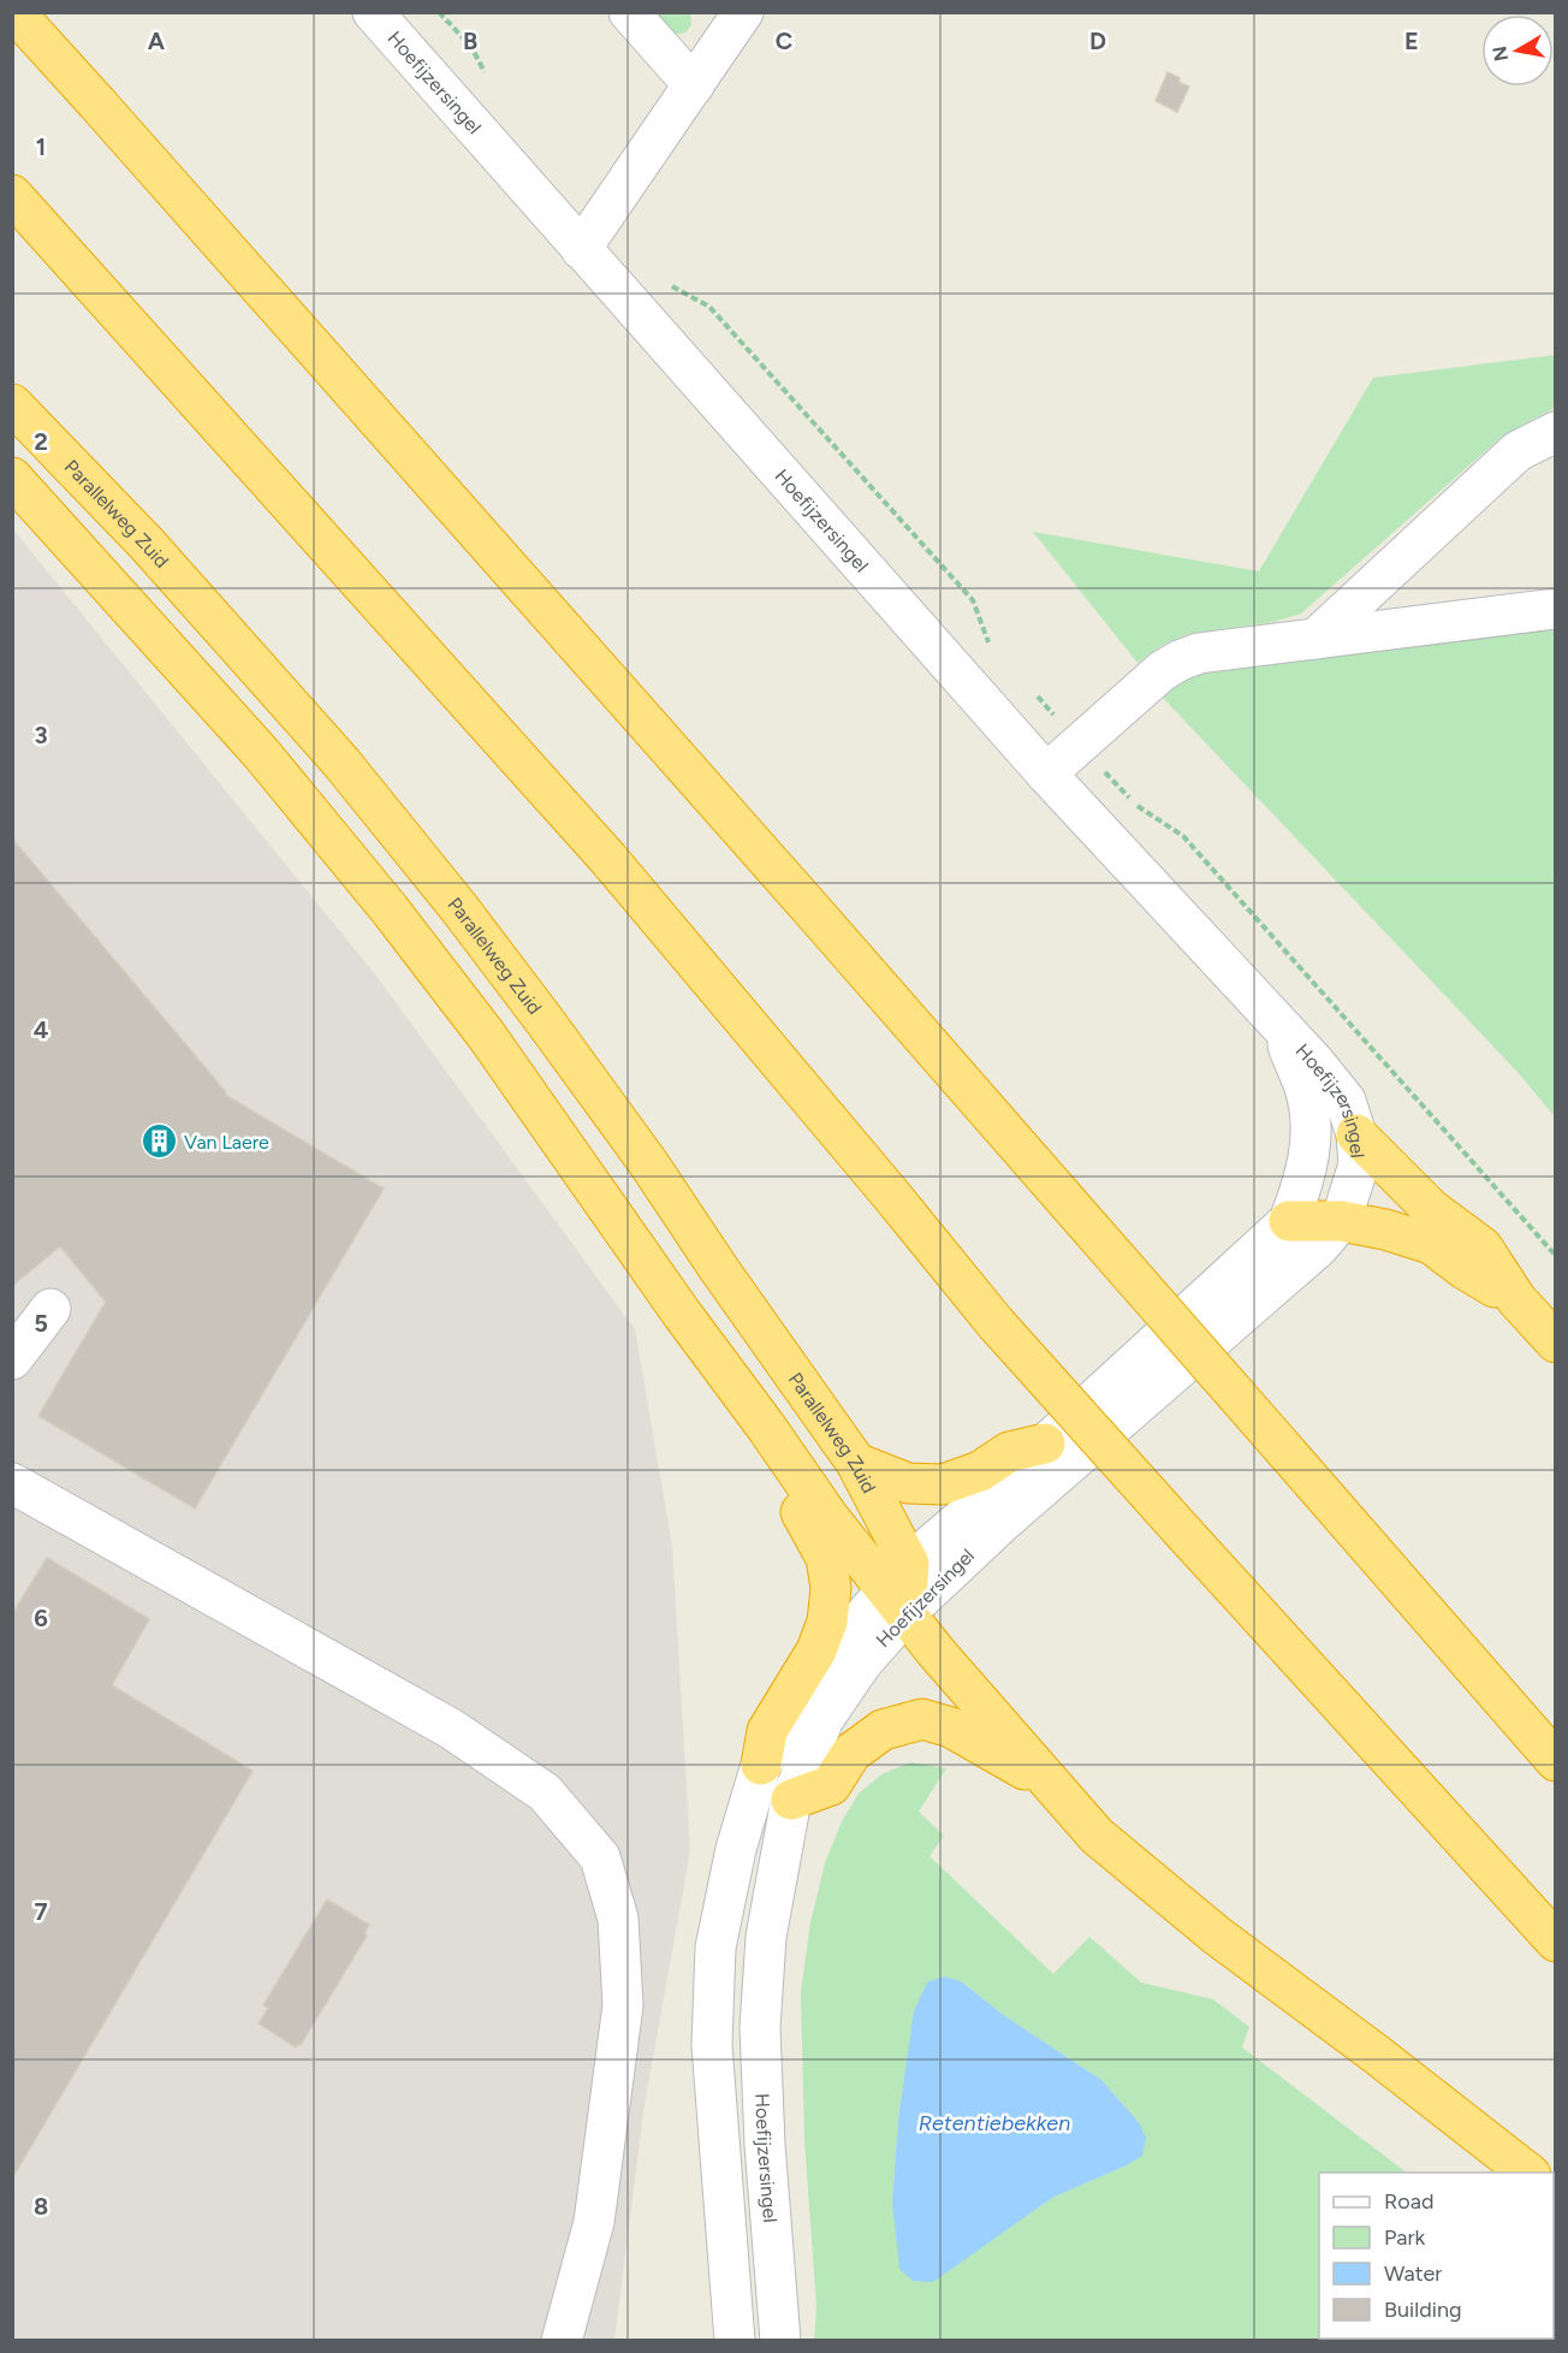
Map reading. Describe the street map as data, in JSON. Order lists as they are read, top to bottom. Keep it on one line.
{"streets":{"highway":["Parallelweg Zuid"],"street":["Hoefijzersingel"]},"crossings":[["Hoefijzersingel","Parallelweg Zuid"]],"water":["Retentiebekken"],"places":{"building":["Van Laere"]},"legend":["Road","Park","Water","Building"],"north":"left","grid":{"columns":["A","B","C","D","E"],"rows":["1","2","3","4","5","6","7","8"]}}
